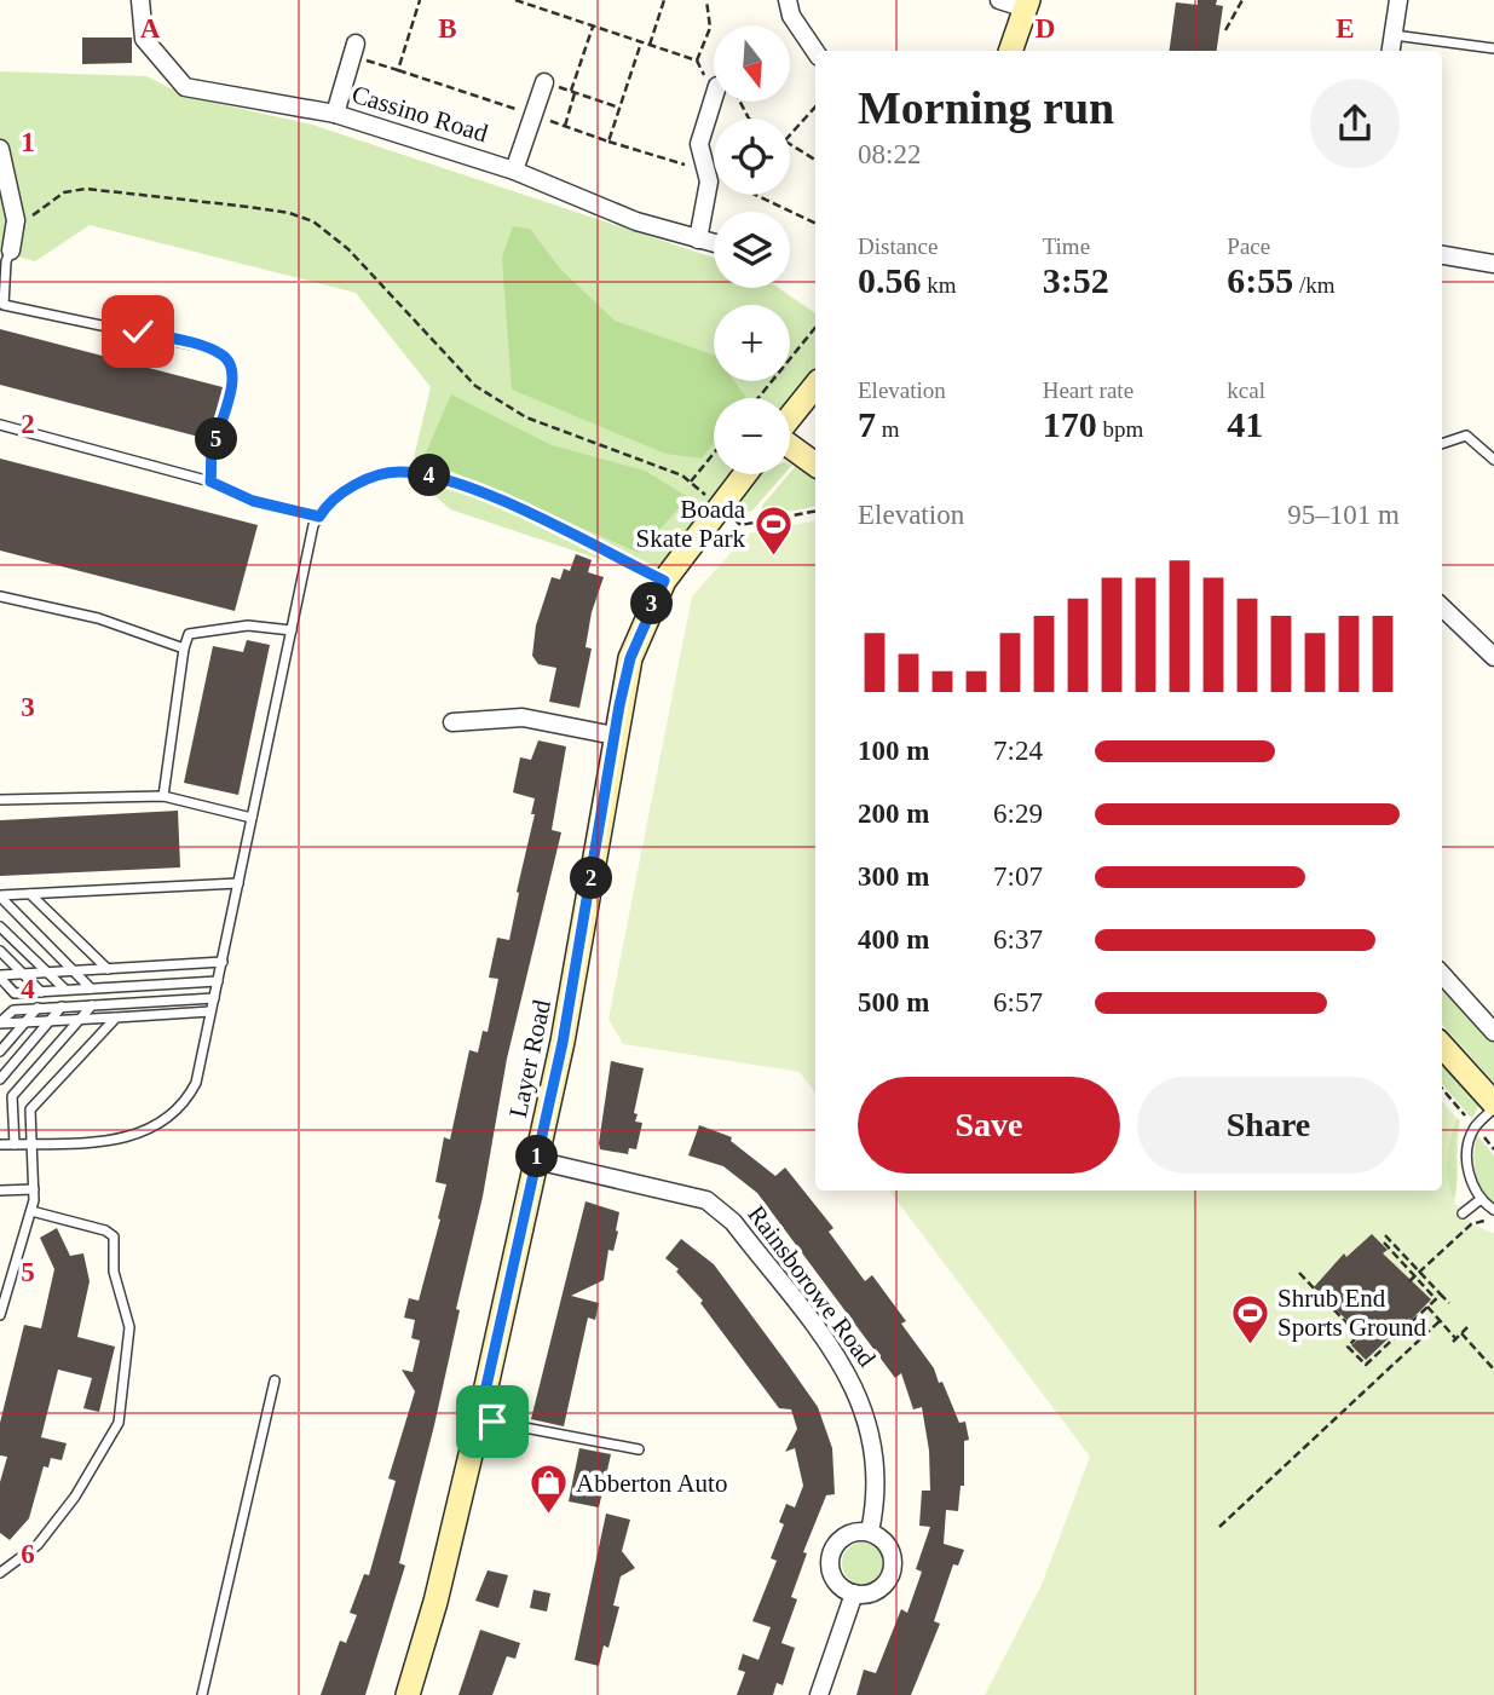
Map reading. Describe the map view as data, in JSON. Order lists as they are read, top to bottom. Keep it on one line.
{"streets":{"main road":["Layer Road"],"street":["Cassino Road","Rainsborowe Road"]},"crossings":[["Layer Road","Rainsborowe Road"]],"places":{"sports":["Boada Skate Park","Shrub End Sports Ground"],"shop":["Abberton Auto"]},"north":"bottom","page":{"map_buttons":["+","−"],"heading":["Morning run","08:22"],"stats":[["Distance","0.56 km"],["Time","3:52"],["Pace","6:55 /km"],["Elevation","7 m"],["Heart rate","170 bpm"],["kcal","41"]],"pins":["5","4","3","2","1"],"chart":["Elevation","95–101 m"],"list":[{"name":"100 m","note":"7:24"},{"name":"200 m","note":"6:29"},{"name":"300 m","note":"7:07"},{"name":"400 m","note":"6:37"},{"name":"500 m","note":"6:57"}],"buttons":["Save","Share"]},"grid":{"columns":["A","B","D","E"],"rows":["1","2","3","4","5","6"]}}
